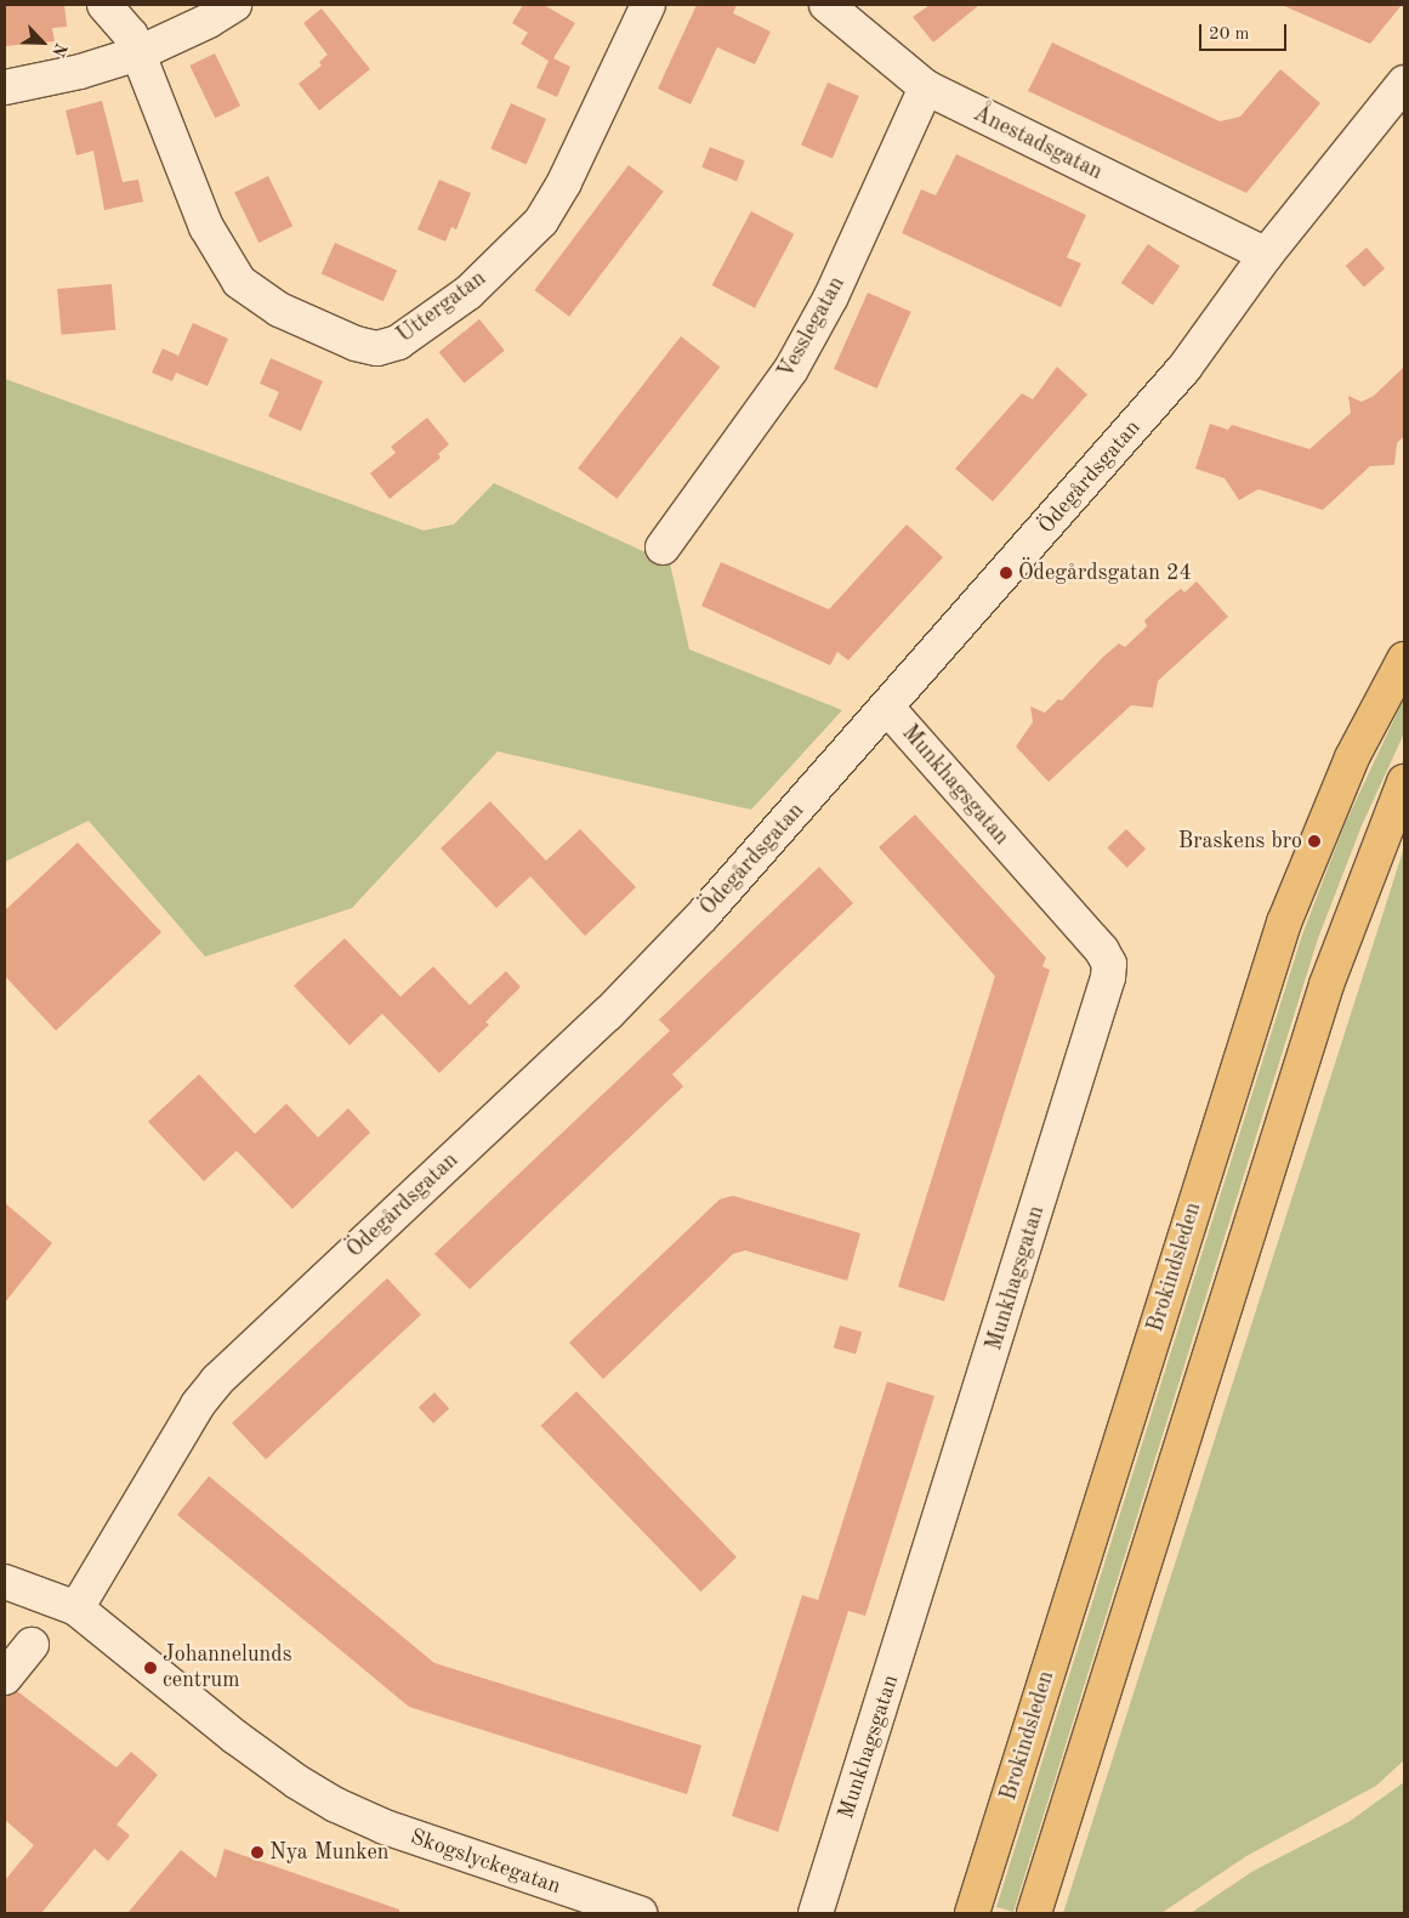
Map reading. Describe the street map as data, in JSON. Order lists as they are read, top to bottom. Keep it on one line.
{"streets":{"main road":["Brokindsleden"],"street":["Ånestadsgatan","Uttergatan","Vesslegatan","Ödegårdsgatan","Munkhagsgatan","Skogslyckegatan"]},"crossings":[["Ånestadsgatan","Vesslegatan"],["Ånestadsgatan","Ödegårdsgatan"],["Ödegårdsgatan","Munkhagsgatan"],["Ödegårdsgatan","Skogslyckegatan"]],"places":["Ödegårdsgatan 24","Braskens bro","Johannelunds centrum","Nya Munken"],"scale_bar":"20 m","north":"bottom right"}
